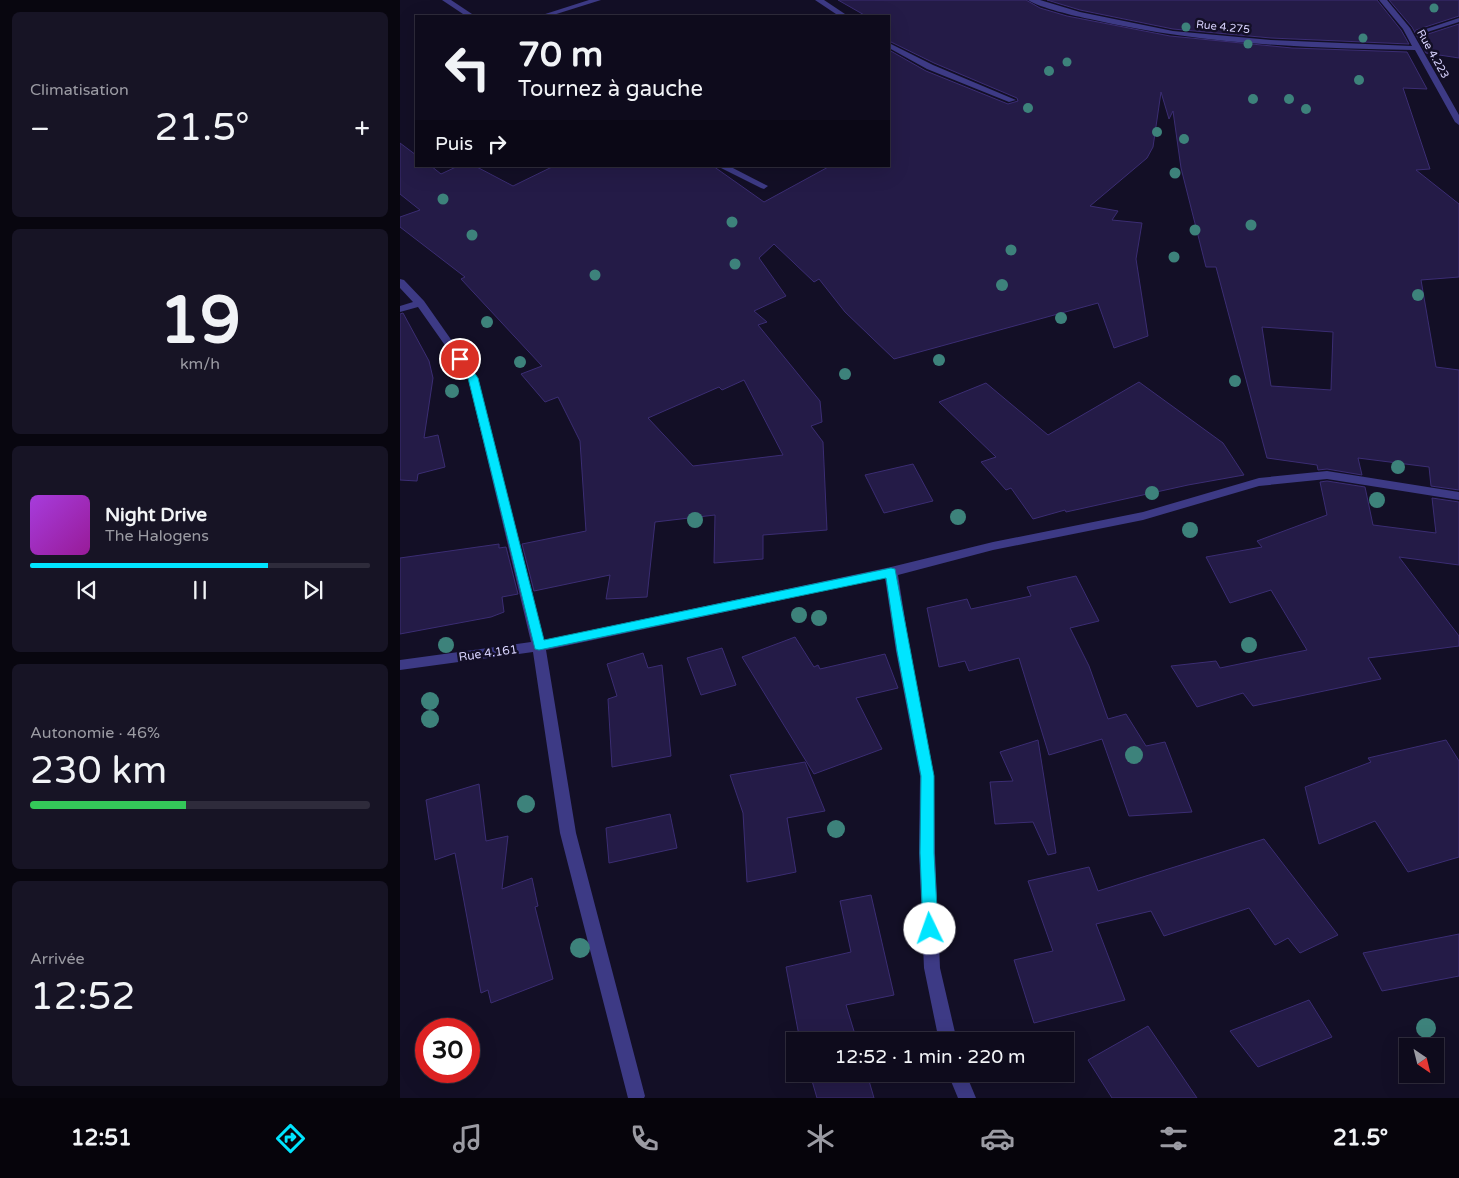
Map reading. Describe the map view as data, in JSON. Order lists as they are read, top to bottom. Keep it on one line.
{"streets":{"street":["Rue 4.275","Rue 4.223","Rue 4.161"]},"crossings":[["Rue 4.275","Rue 4.223"]],"north":"bottom right","page":{"tile":["Climatisation",["19","km/h"],["Autonomie · 46%","230 km"],["Arrivée","12:52"]],"turn":["70 m","Tournez à gauche"],"heat":["−","21.5°","+"],"then":"Puis","song":["Night Drive","The Halogens"],"limit":"30","trip":"12:52 · 1 min · 220 m","tabs":["12:51","21.5°"]}}
